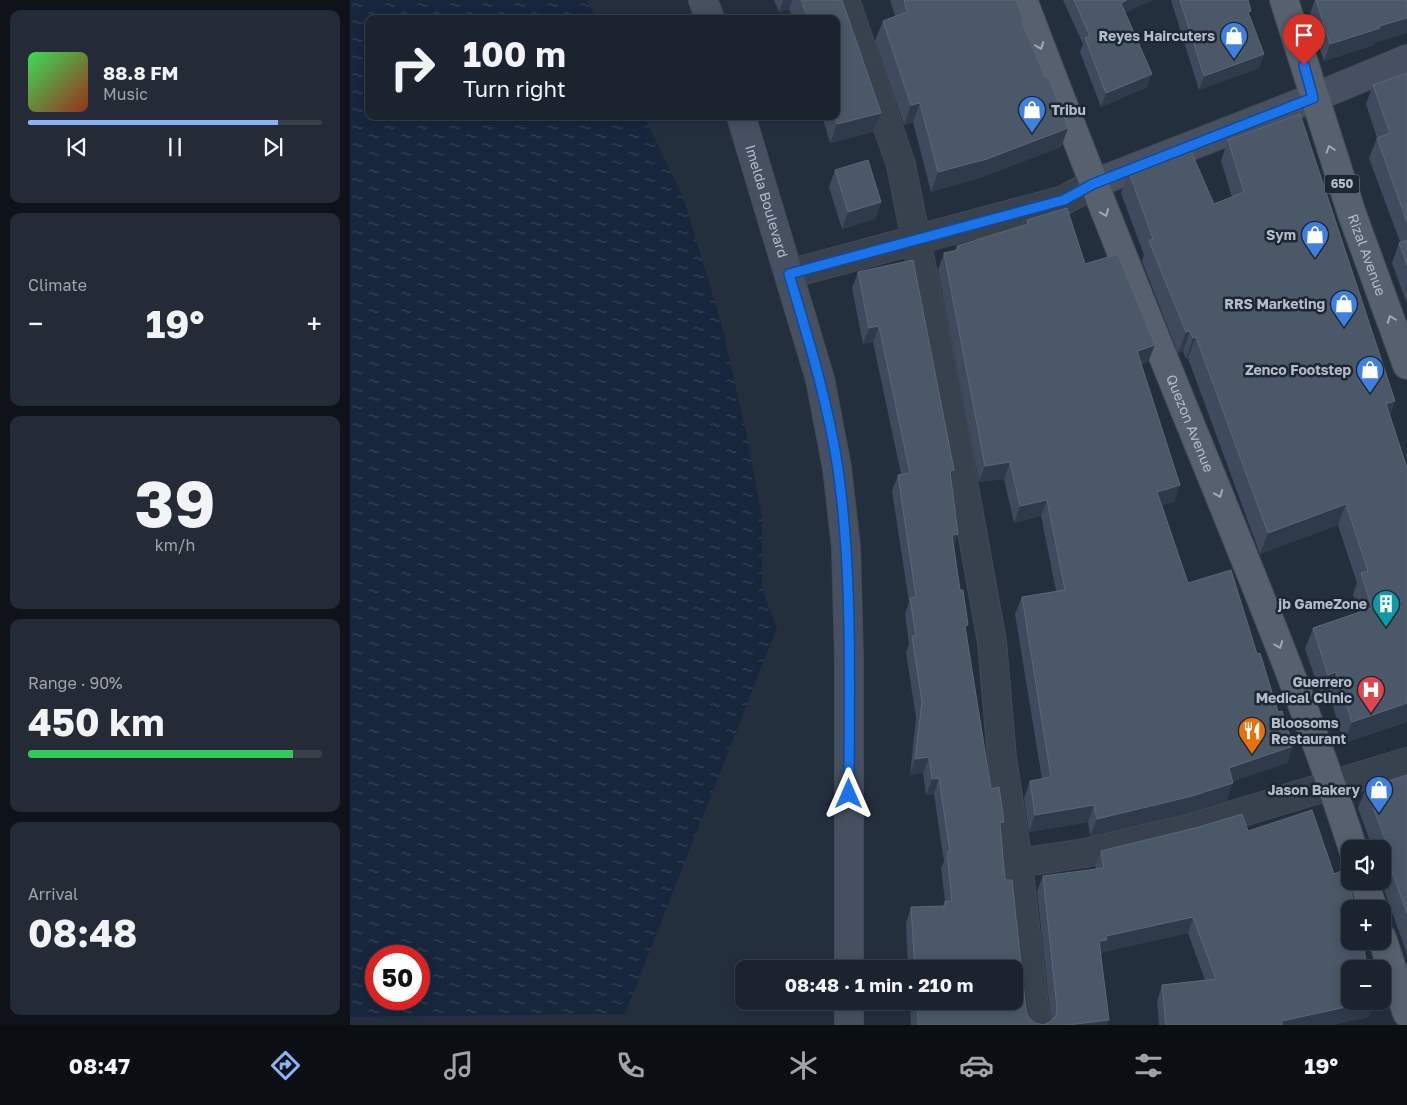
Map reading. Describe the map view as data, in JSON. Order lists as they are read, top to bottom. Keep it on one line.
{"streets":{"main road":["650","Imelda Boulevard","Rizal Avenue","Quezon Avenue"]},"one_way":["Rizal Avenue","Quezon Avenue"],"places":{"shop":["Reyes Haircuters","Tribu","Sym","RRS Marketing","Zenco Footstep","Jason Bakery"],"building":["jb GameZone"],"hospital":["Guerrero Medical Clinic"],"restaurant":["Bloosoms Restaurant"]},"page":{"turn":["100 m","Turn right"],"song":["88.8 FM","Music"],"tile":["Climate",["39","km/h"],["Range · 90%","450 km"],["Arrival","08:48"]],"heat":["−","19°","+"],"map_buttons":["+","−"],"limit":"50","trip":"08:48 · 1 min · 210 m","tabs":["08:47","19°"]}}
